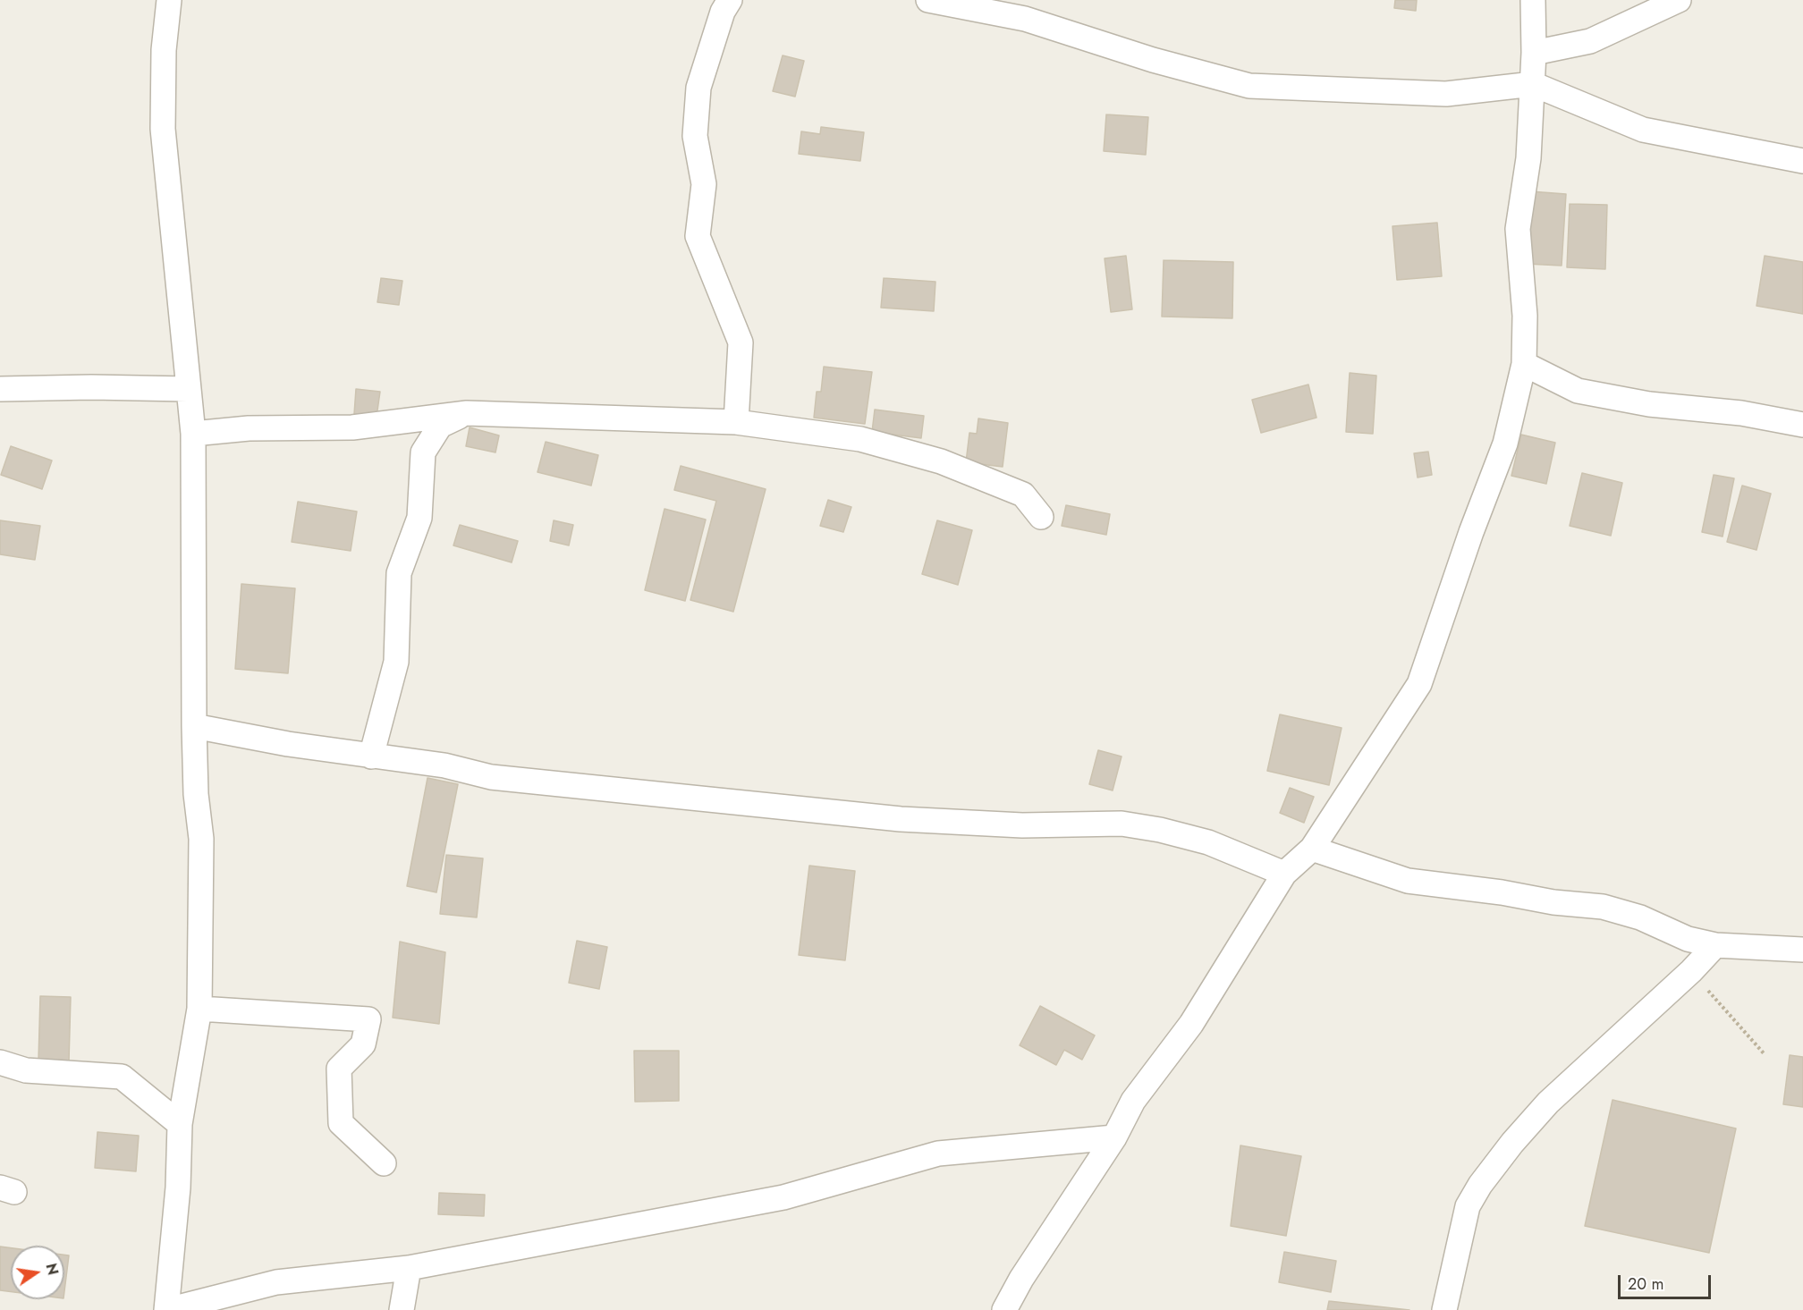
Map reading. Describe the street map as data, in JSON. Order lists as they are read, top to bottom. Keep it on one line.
{"scale_bar":"20 m","north":"right"}
